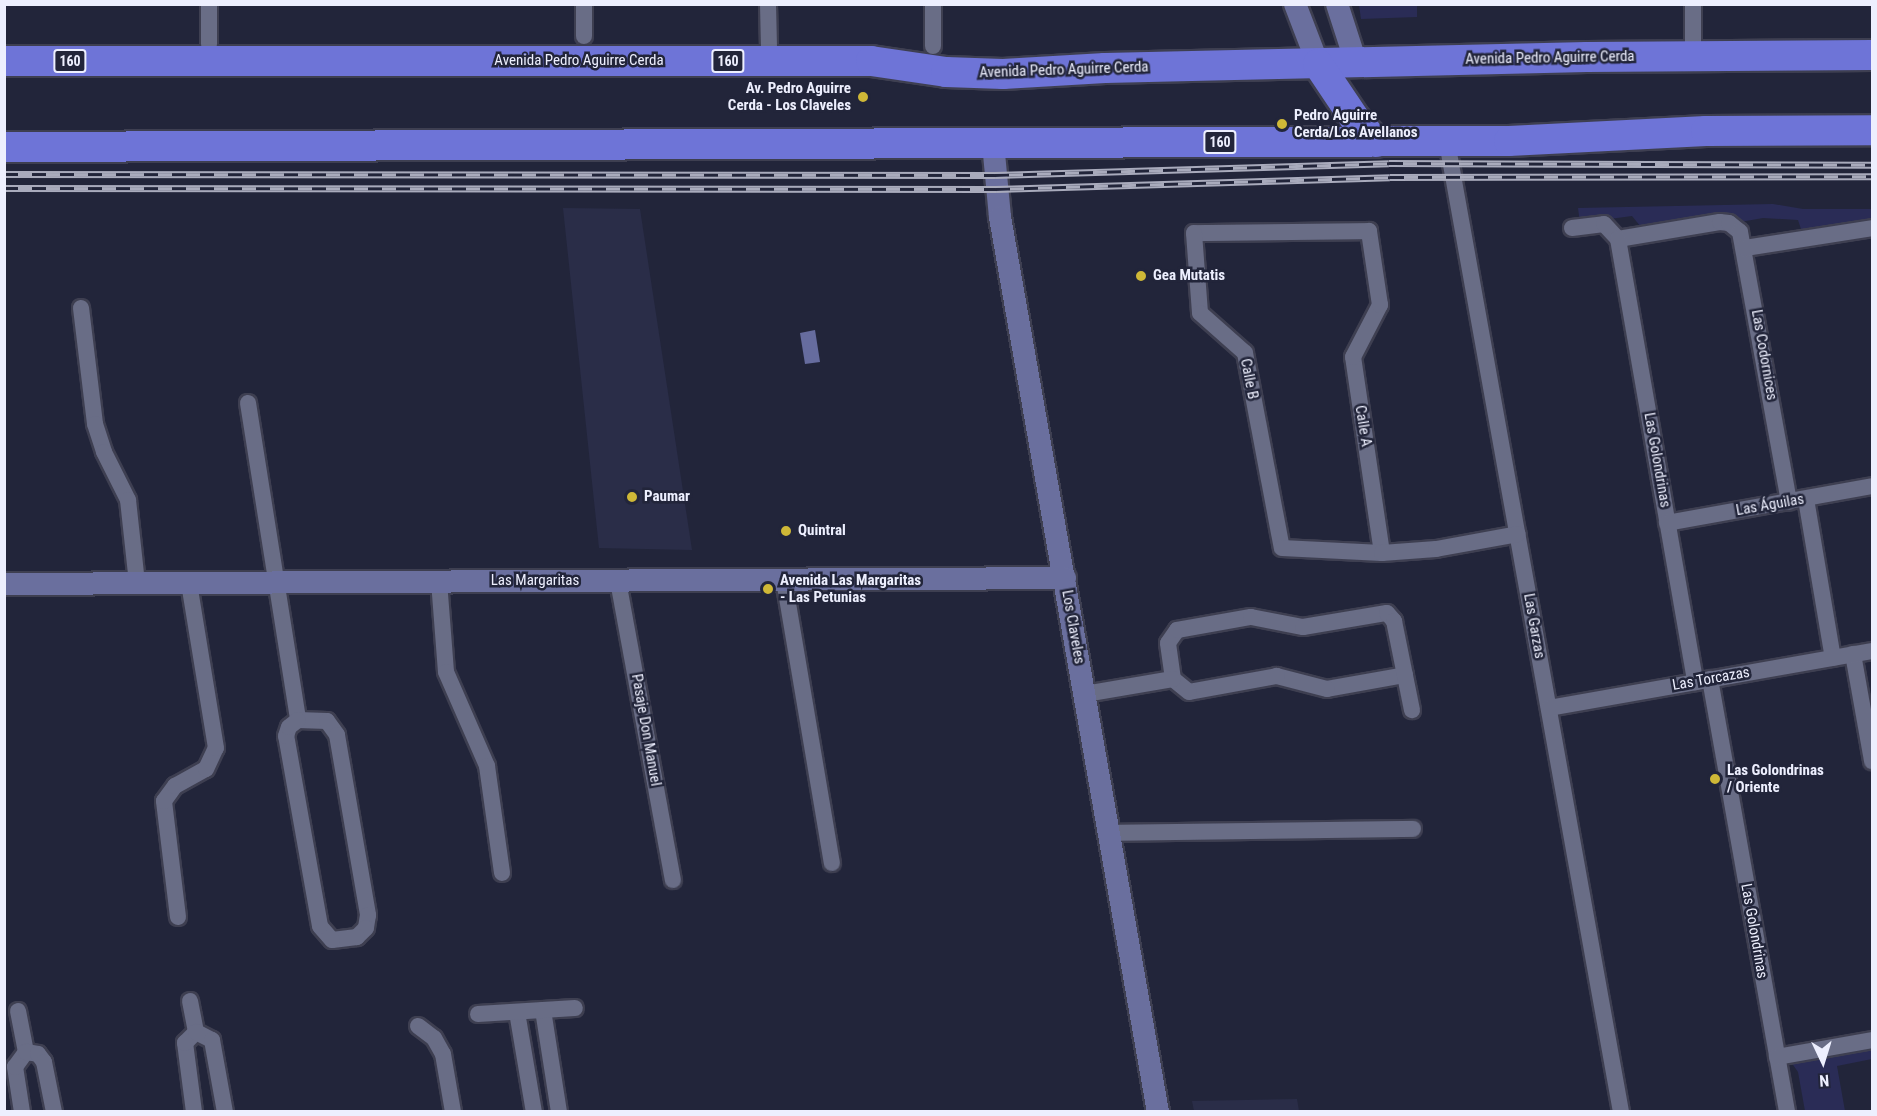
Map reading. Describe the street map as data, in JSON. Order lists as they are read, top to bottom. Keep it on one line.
{"streets":{"highway":["Avenida Pedro Aguirre Cerda","160"],"street":["Las Codornices","Calle B","Calle A","Las Golondrinas","Las Águilas","Las Margaritas","Las Garzas","Los Claveles","Las Torcazas","Pasaje Don Manuel"]},"crossings":[["160","Las Garzas"],["160","Los Claveles"],["Las Codornices","Las Golondrinas"],["Las Codornices","Las Águilas"],["Calle B","Calle A"],["Las Golondrinas","Las Águilas"],["Las Golondrinas","Las Torcazas"],["Las Margaritas","Los Claveles"],["Las Margaritas","Pasaje Don Manuel"],["Las Garzas","Las Torcazas"]],"places":["Av. Pedro Aguirre Cerda - Los Claveles","Pedro Aguirre Cerda/Los Avellanos","Gea Mutatis","Paumar","Quintral","Avenida Las Margaritas - Las Petunias","Las Golondrinas / Oriente"],"north":"bottom"}
